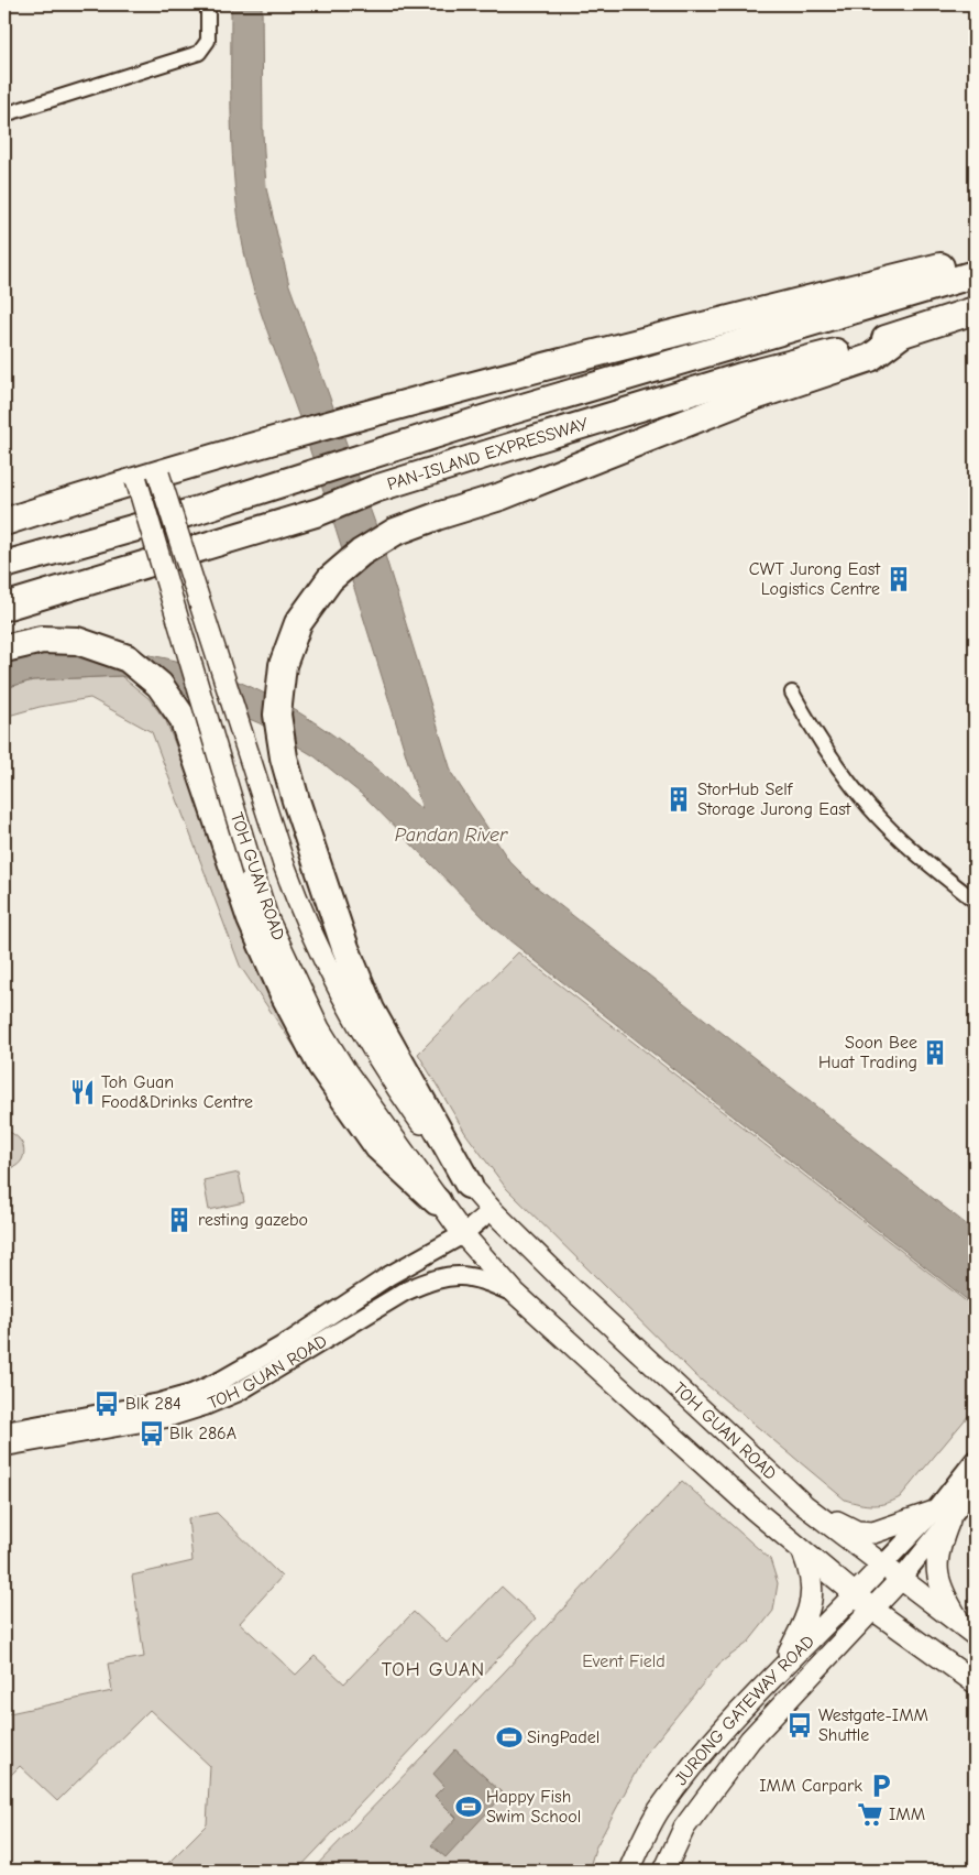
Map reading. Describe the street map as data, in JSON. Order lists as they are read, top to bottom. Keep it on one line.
{"streets":{"highway":["PAN-ISLAND EXPRESSWAY"],"main road":["TOH GUAN ROAD","JURONG GATEWAY ROAD"]},"crossings":[["TOH GUAN ROAD","JURONG GATEWAY ROAD"]],"districts":["TOH GUAN"],"water":["Pandan River"],"parks":["Event Field"],"places":{"building":["CWT Jurong East Logistics Centre","StorHub Self Storage Jurong East","Soon Bee Huat Trading","resting gazebo"],"restaurant":["Toh Guan Food&Drinks Centre"],"bus stop":["Blk 284","Blk 286A","Westgate-IMM Shuttle"],"sports":["SingPadel","Happy Fish Swim School"],"parking":["IMM Carpark"],"supermarket":["IMM"]}}
